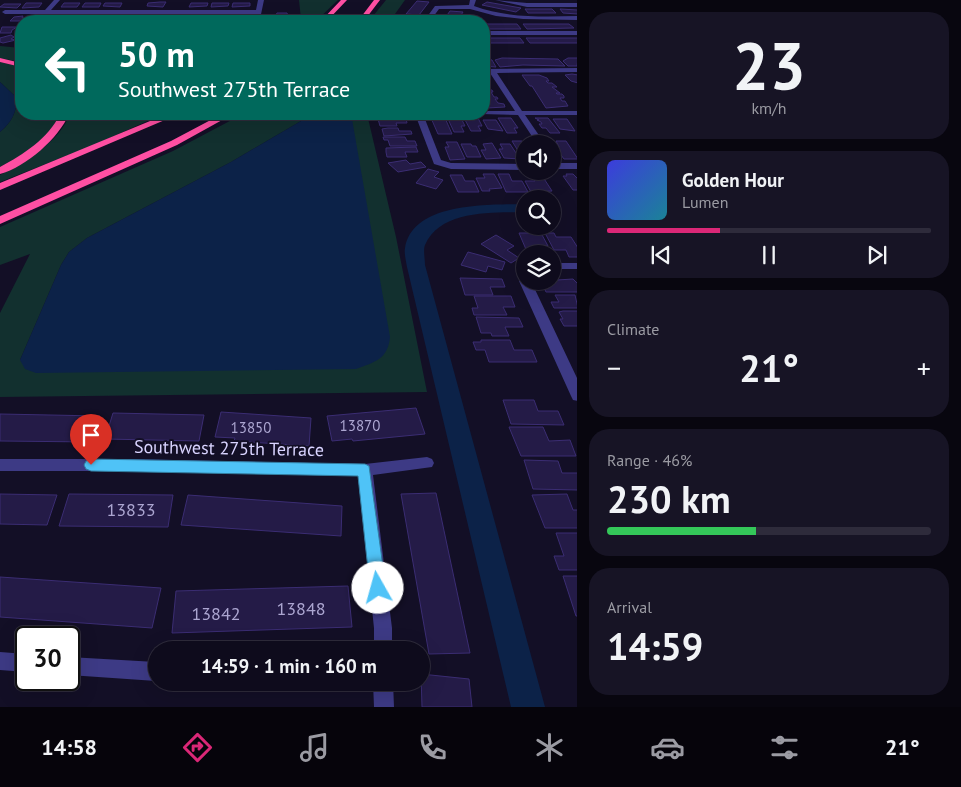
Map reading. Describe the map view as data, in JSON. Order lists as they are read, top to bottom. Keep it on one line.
{"streets":{"street":["Southwest 275th Terrace"]},"house_numbers":["13870","13850","13833","13848","13842"],"page":{"tile":[["23","km/h"],"Climate",["Range · 46%","230 km"],["Arrival","14:59"]],"turn":["50 m","Southwest 275th Terrace"],"song":["Golden Hour","Lumen"],"heat":["−","21°","+"],"limit":"30","trip":"14:59 · 1 min · 160 m","tabs":["14:58","21°"]}}
